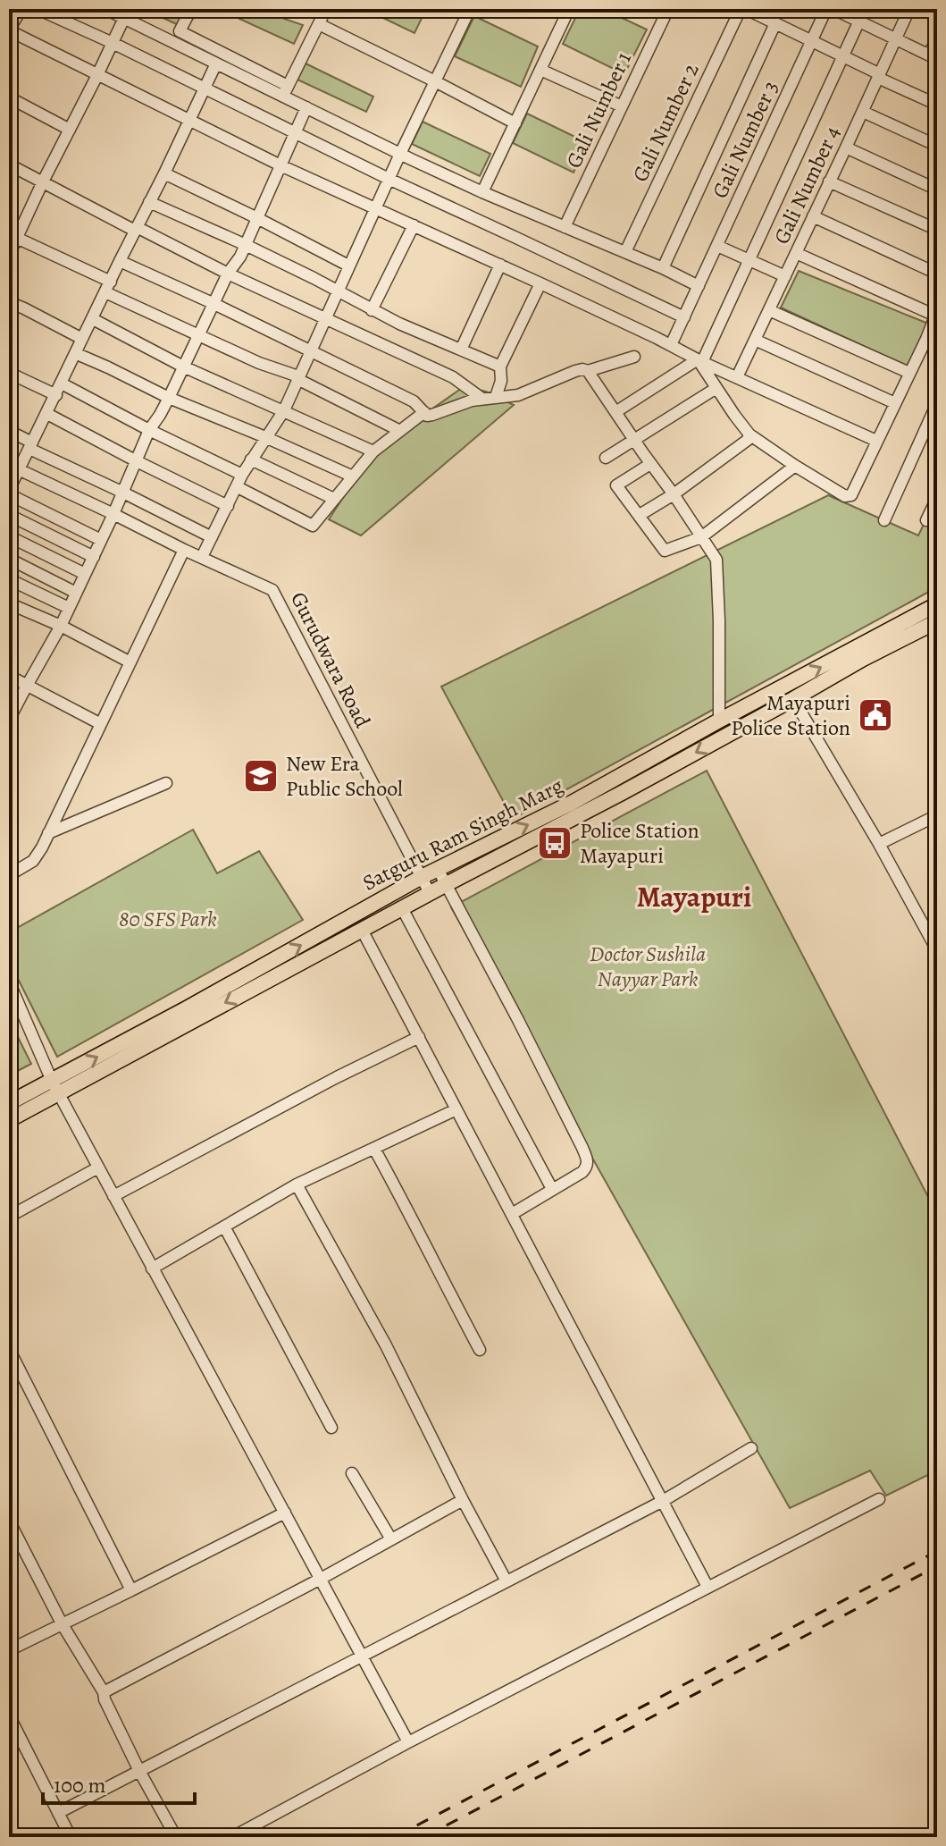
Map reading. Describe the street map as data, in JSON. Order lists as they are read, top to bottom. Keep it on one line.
{"streets":{"main road":["Satguru Ram Singh Marg"],"street":["Gali Number 1","Gali Number 2","Gali Number 3","Gali Number 4","Gurudwara Road"]},"crossings":[["Gurudwara Road","Satguru Ram Singh Marg"]],"districts":["Mayapuri"],"parks":["80 SFS Park","Doctor Sushila Nayyar Park"],"places":{"public building":["Mayapuri Police Station"],"school or university":["New Era Public School"],"bus stop":["Police Station Mayapuri"]},"scale_bar":"100 m"}
